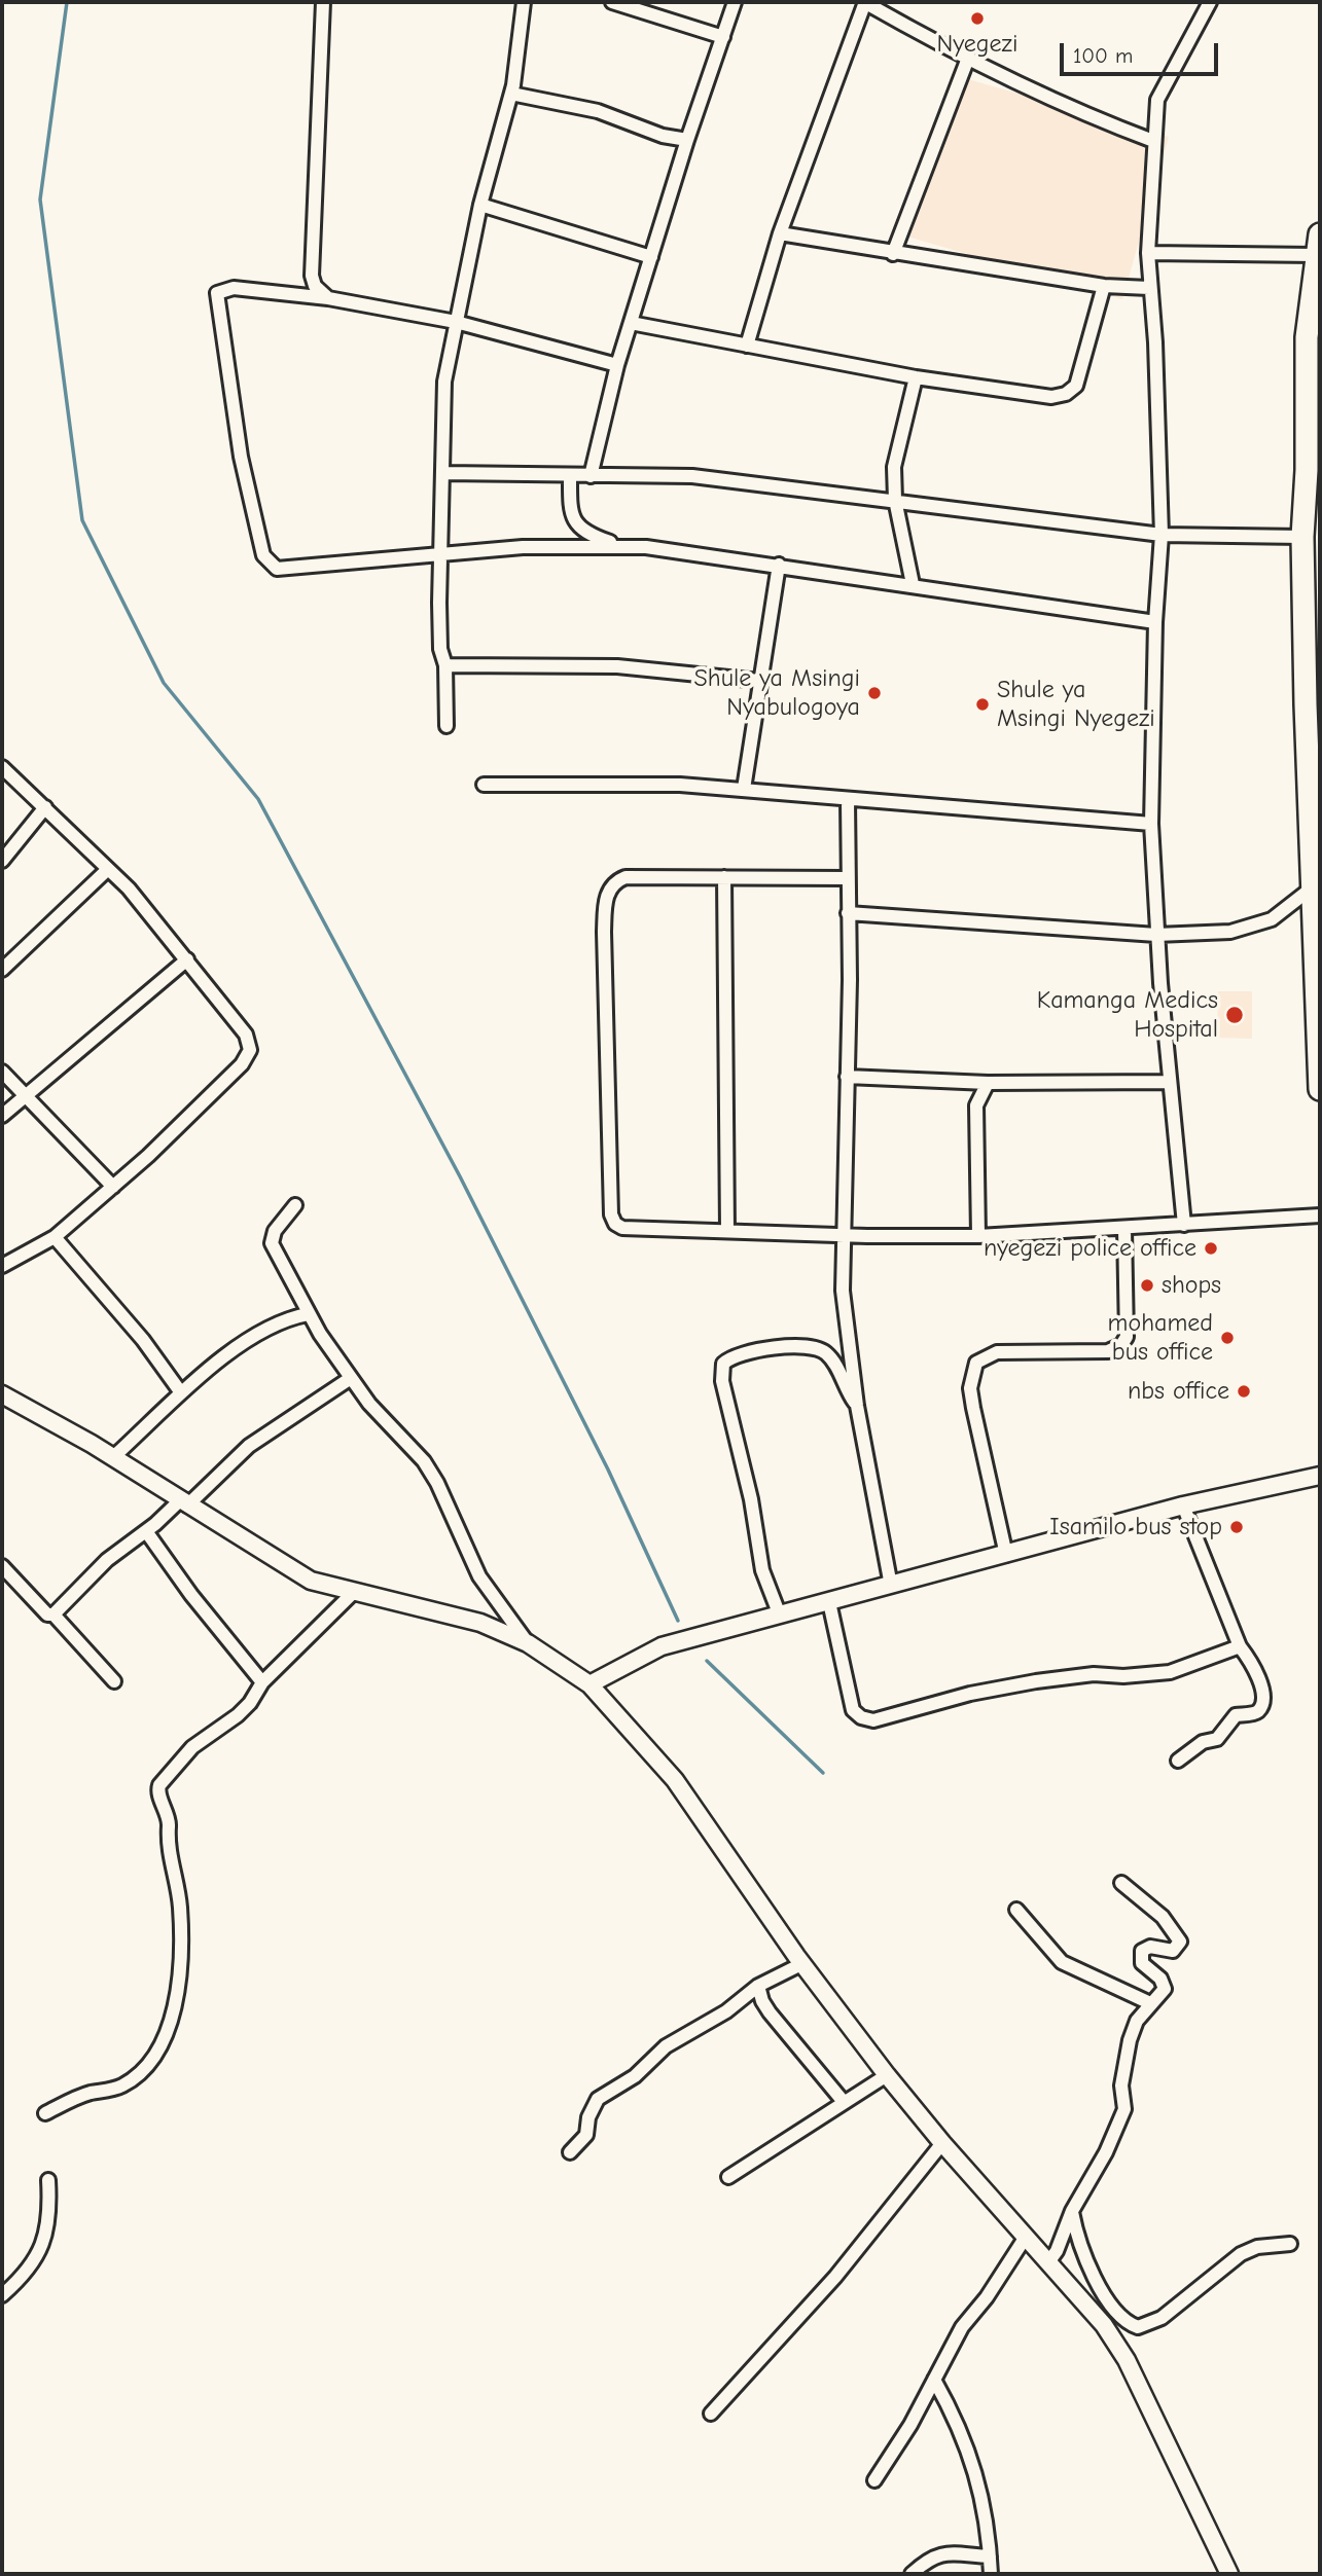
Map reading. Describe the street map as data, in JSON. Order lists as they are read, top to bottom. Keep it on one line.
{"places":["Nyegezi","Shule ya Msingi Nyabulogoya","Shule ya Msingi Nyegezi","Kamanga Medics Hospital","nyegezi police office","shops","mohamed bus office","nbs office","Isamilo bus stop"],"scale_bar":"100 m"}
